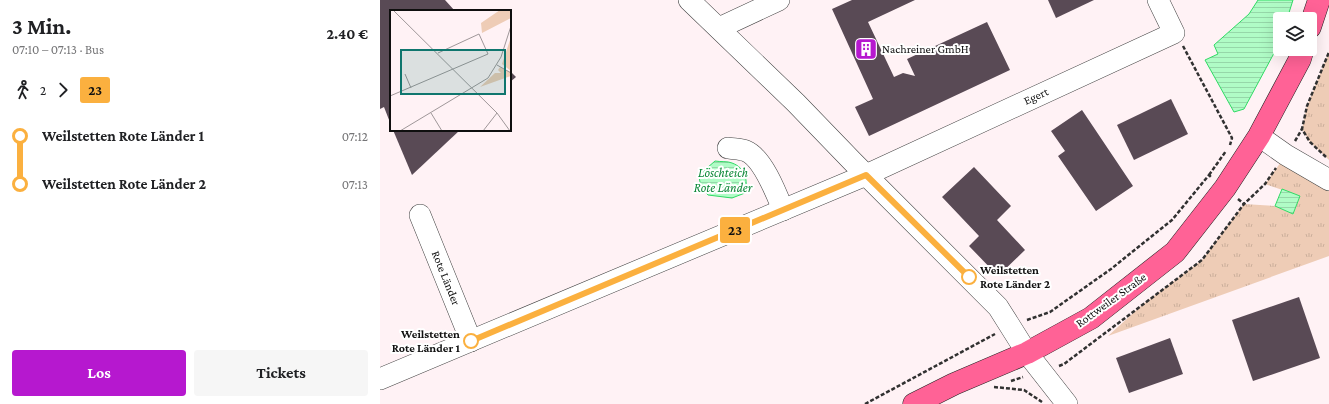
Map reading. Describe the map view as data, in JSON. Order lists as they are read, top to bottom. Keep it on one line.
{"streets":{"main road":["Rottweiler Straße"],"street":["Egert","Rote Länder"]},"water":["Löschteich Rote Länder"],"places":{"building":["Nachreiner GmbH"],"other":["Weilstetten Rote Länder 2","Weilstetten Rote Länder 1"]},"lines":["bus line 23"],"page":{"heading":["3 Min.","07:10 – 07:13 · Bus","2.40 €"],"on_map":"23","legs":["2","23"],"list":[{"name":"Weilstetten Rote Länder 1","value":"07:12"},{"name":"Weilstetten Rote Länder 2","value":"07:13"}],"buttons":["Los","Tickets"]}}
